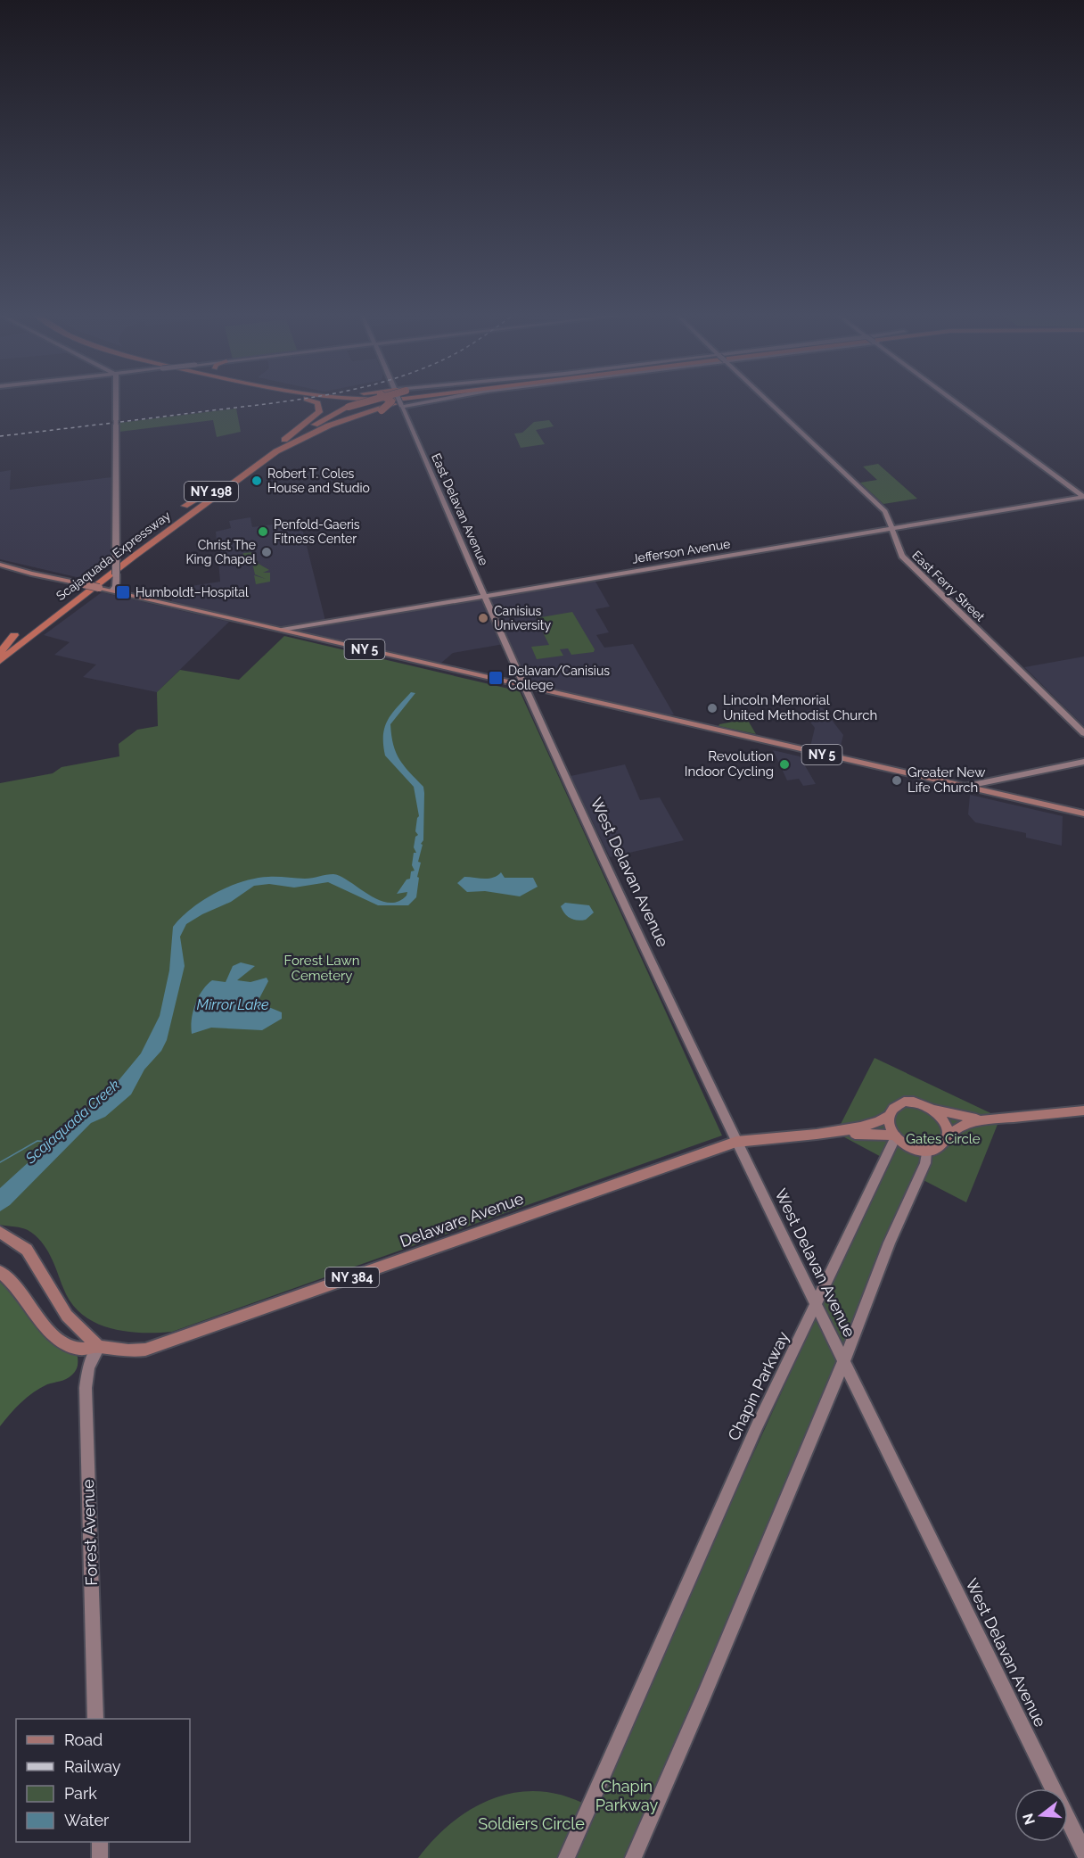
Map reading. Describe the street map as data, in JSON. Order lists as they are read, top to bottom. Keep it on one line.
{"streets":{"highway":["NY 198","Scajaquada Expressway"],"main road":["NY 5","Delaware Avenue","NY 384"],"street":["East Delavan Avenue","Jefferson Avenue","East Ferry Street","West Delavan Avenue","Chapin Parkway","Forest Avenue"]},"crossings":[["East Delavan Avenue","Jefferson Avenue"],["East Delavan Avenue","NY 5"],["East Delavan Avenue","West Delavan Avenue"],["Jefferson Avenue","East Ferry Street"],["Jefferson Avenue","NY 5"],["NY 5","West Delavan Avenue"],["West Delavan Avenue","Delaware Avenue"],["West Delavan Avenue","Chapin Parkway"],["Delaware Avenue","NY 384"],["Delaware Avenue","Chapin Parkway"],["Delaware Avenue","Forest Avenue"],["NY 384","Chapin Parkway"]],"water":["Mirror Lake","Scajaquada Creek"],"parks":["Forest Lawn Cemetery","Gates Circle","Chapin Parkway","Soldiers Circle"],"places":{"other":["Robert T. Coles House and Studio","Penfold-Gaeris Fitness Center","Christ The King Chapel","Canisius University","Lincoln Memorial United Methodist Church","Revolution Indoor Cycling","Greater New Life Church"],"transit":["Humboldt–Hospital","Delavan/Canisius College"]},"legend":["Road","Railway","Park","Water"],"north":"left"}
